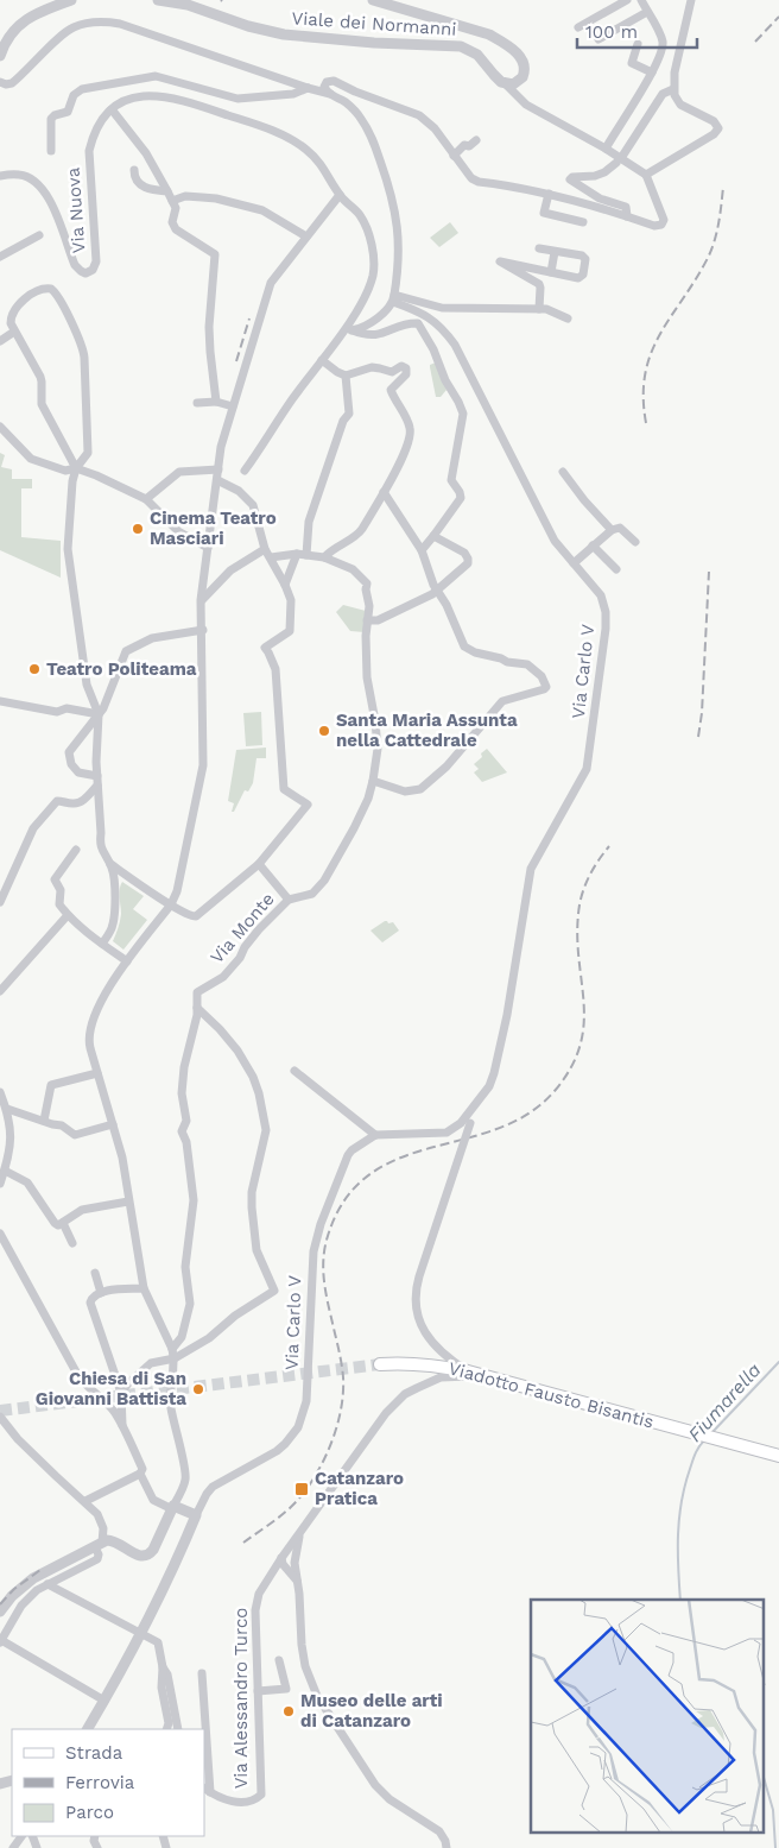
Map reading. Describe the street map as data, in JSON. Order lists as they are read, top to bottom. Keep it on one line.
{"streets":{"main road":["Viadotto Fausto Bisantis"],"street":["Viale dei Normanni","Via Nuova","Via Carlo V","Via Monte","Via Alessandro Turco"]},"crossings":[["Viadotto Fausto Bisantis","Via Alessandro Turco"]],"water":["Fiumarella"],"places":{"other":["Cinema Teatro Masciari","Teatro Politeama","Santa Maria Assunta nella Cattedrale","Chiesa di San Giovanni Battista","Museo delle arti di Catanzaro"],"transit":["Catanzaro Pratica"]},"legend":["Strada","Ferrovia","Parco"],"scale_bar":"100 m"}
